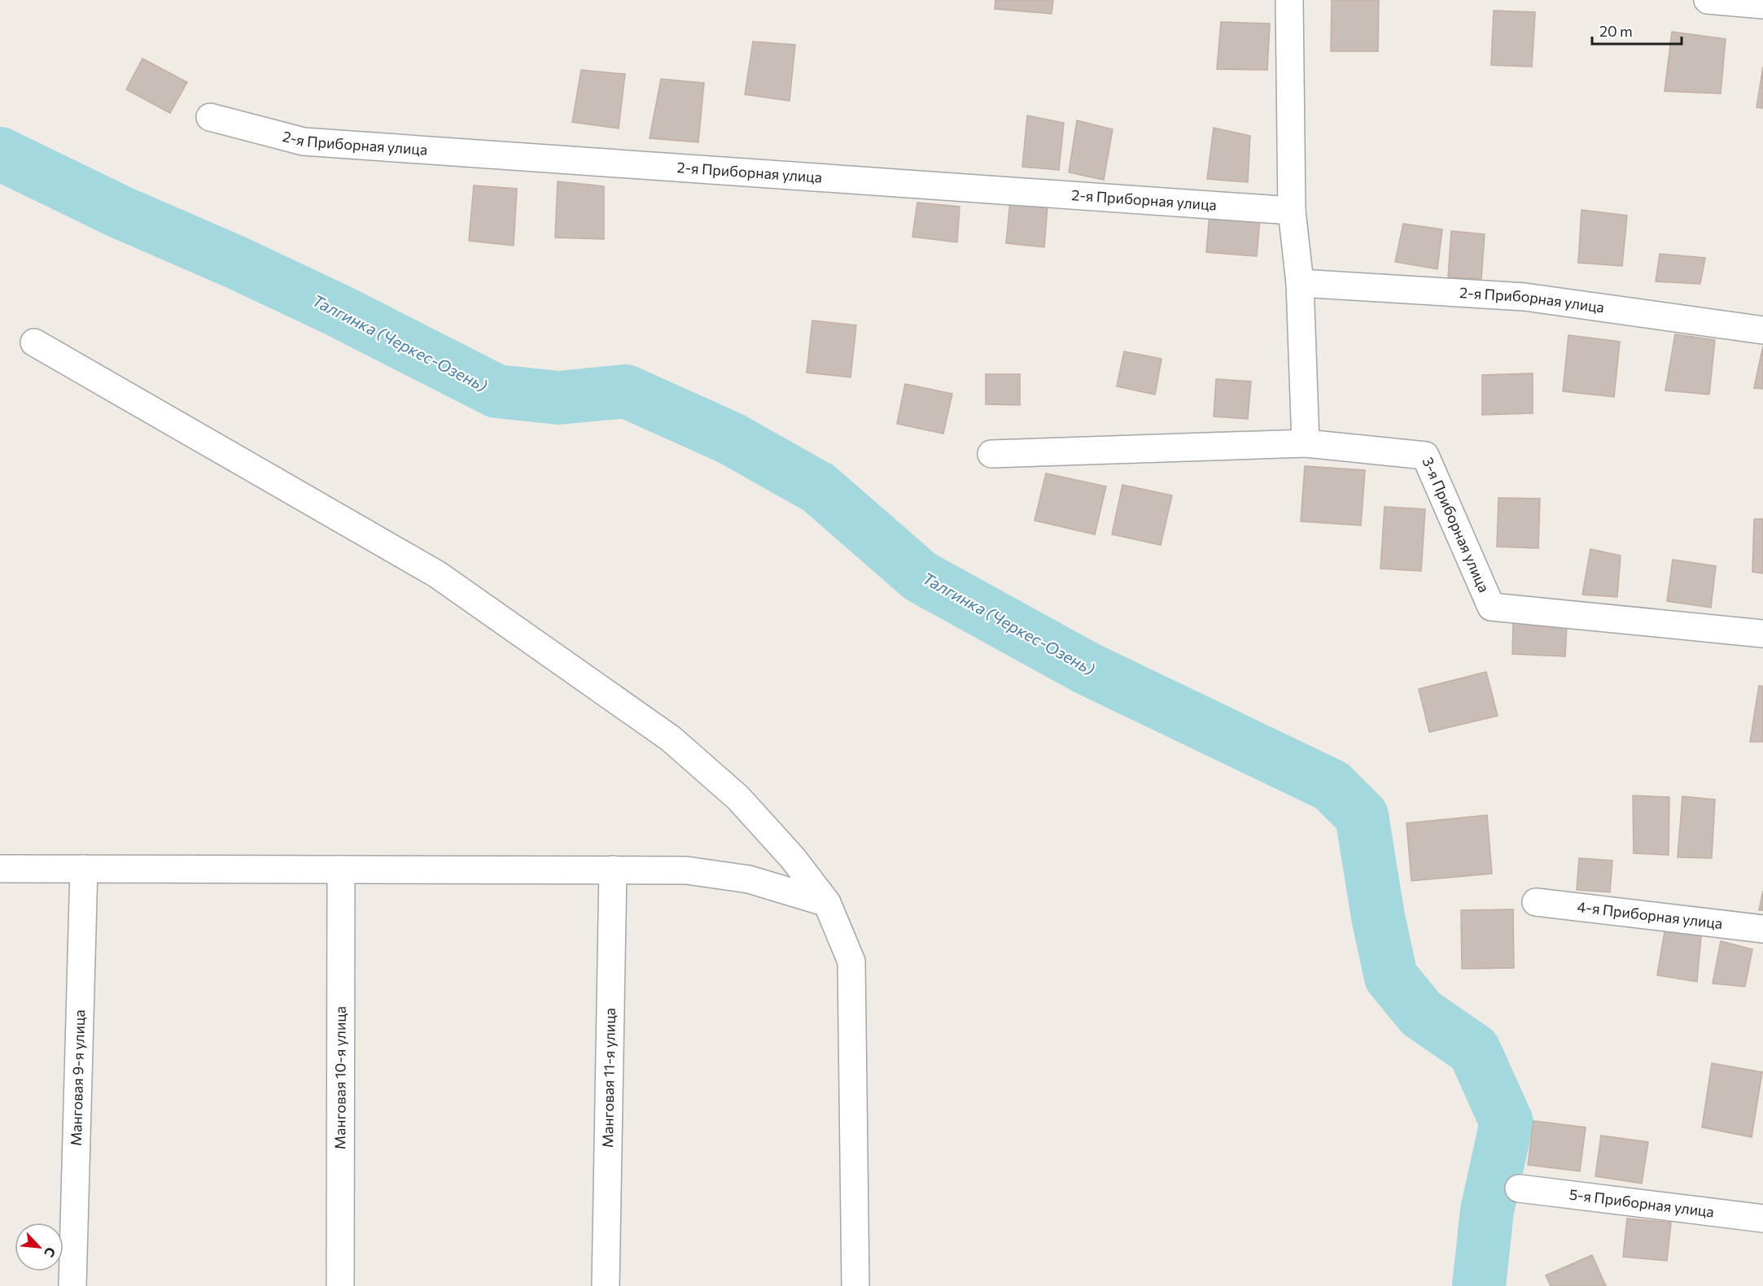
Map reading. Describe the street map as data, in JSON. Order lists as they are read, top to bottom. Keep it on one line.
{"streets":{"street":["2-я Приборная улица","3-я Приборная улица","4-я Приборная улица","Манговая 9-я улица","Манговая 10-я улица","Манговая 11-я улица","5-я Приборная улица"]},"water":["Талгинка (Черкес-Озень)"],"scale_bar":"20 m","north":"bottom right"}
